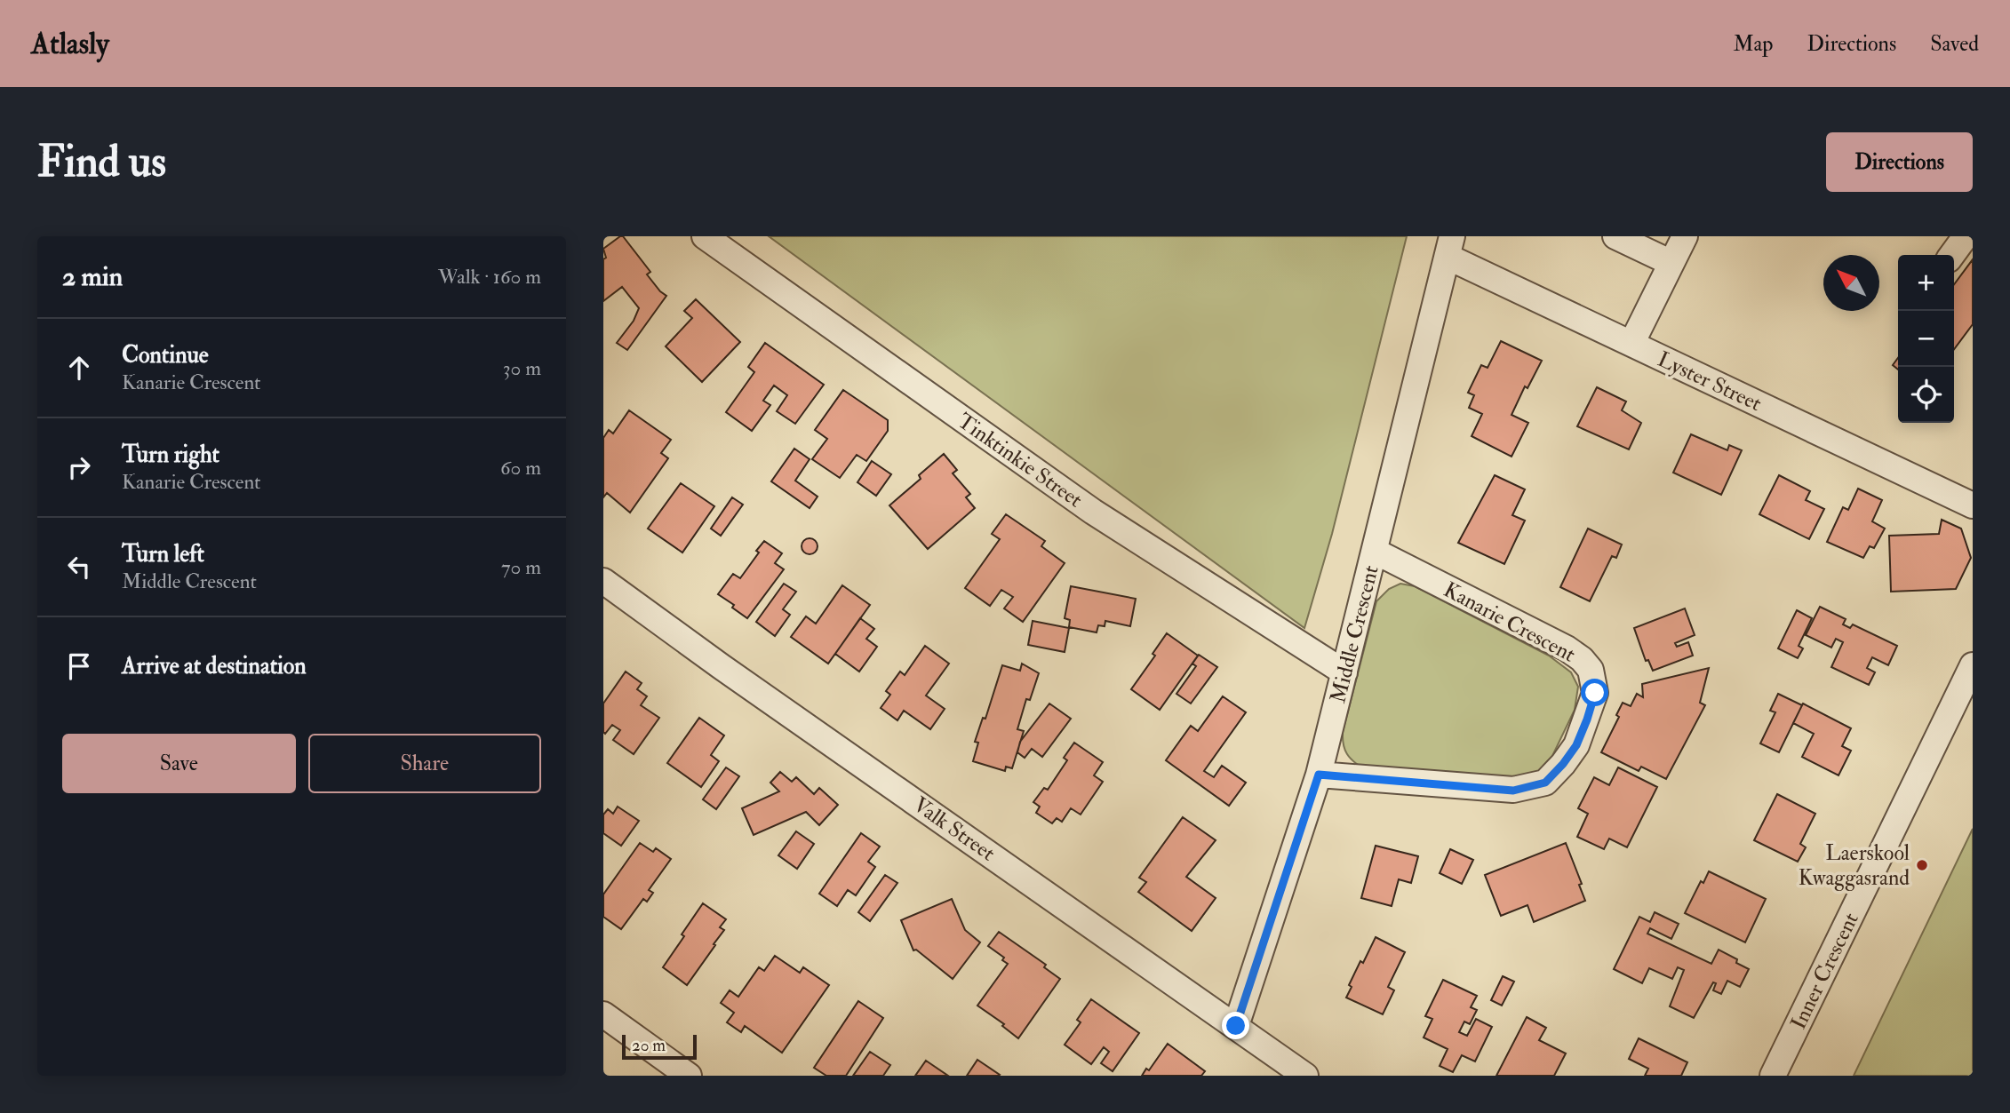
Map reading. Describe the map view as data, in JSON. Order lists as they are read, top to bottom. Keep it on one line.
{"streets":{"street":["Lyster Street","Tinktinkie Street","Kanarie Crescent","Middle Crescent","Valk Street","Inner Crescent"]},"crossings":[["Lyster Street","Middle Crescent"],["Tinktinkie Street","Middle Crescent"],["Kanarie Crescent","Middle Crescent"],["Middle Crescent","Valk Street"]],"places":["Laerskool Kwaggasrand"],"scale_bar":"20 m","north":"top left","page":{"header":"Atlasly","nav":["Map","Directions","Saved"],"buttons":["Directions",["Save","Share"]],"title":"Find us","heading":["2 min","Walk · 160 m"],"map_buttons":["+","−"],"list":[["Continue","Kanarie Crescent","30 m"],["Turn right","Kanarie Crescent","60 m"],["Turn left","Middle Crescent","70 m"],"Arrive at destination"],"scale":"20 m"}}
